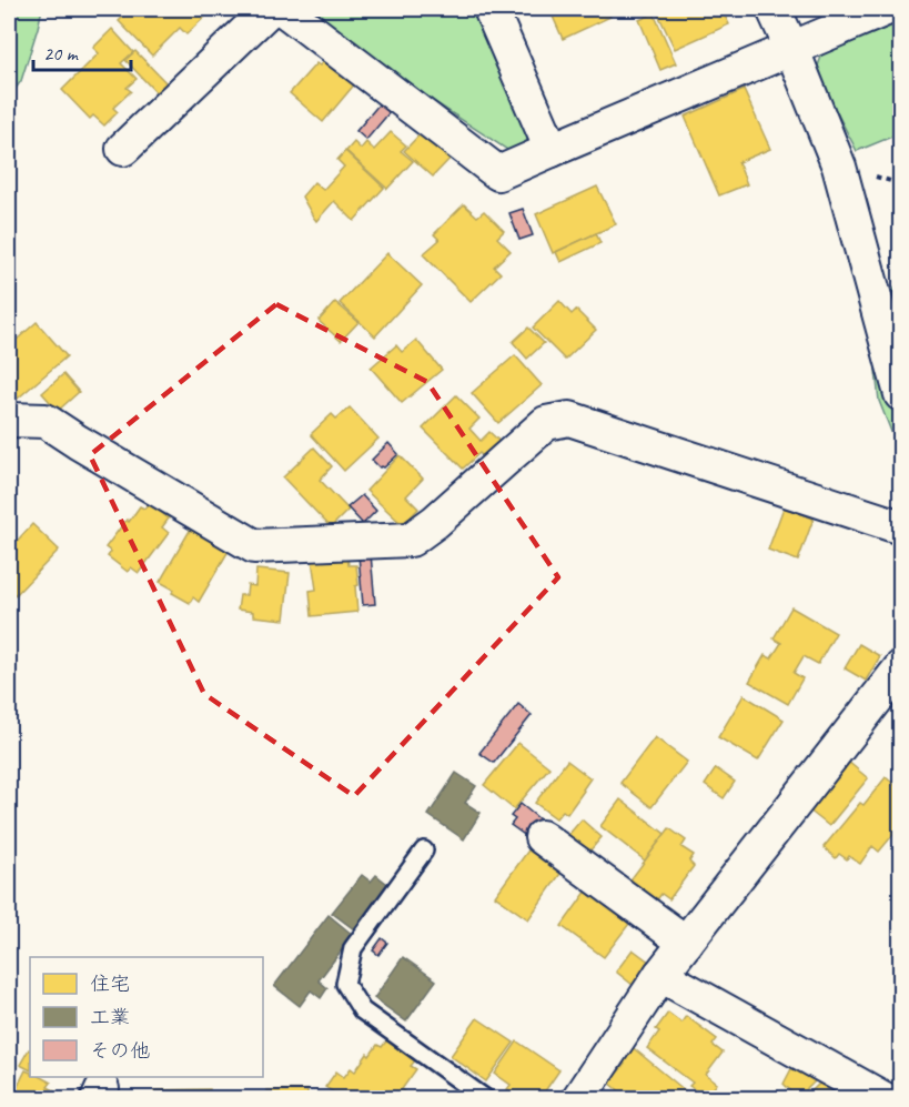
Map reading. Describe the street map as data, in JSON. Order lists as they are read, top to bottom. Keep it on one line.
{"legend":["住宅","工業","その他"],"scale_bar":"20 m"}
